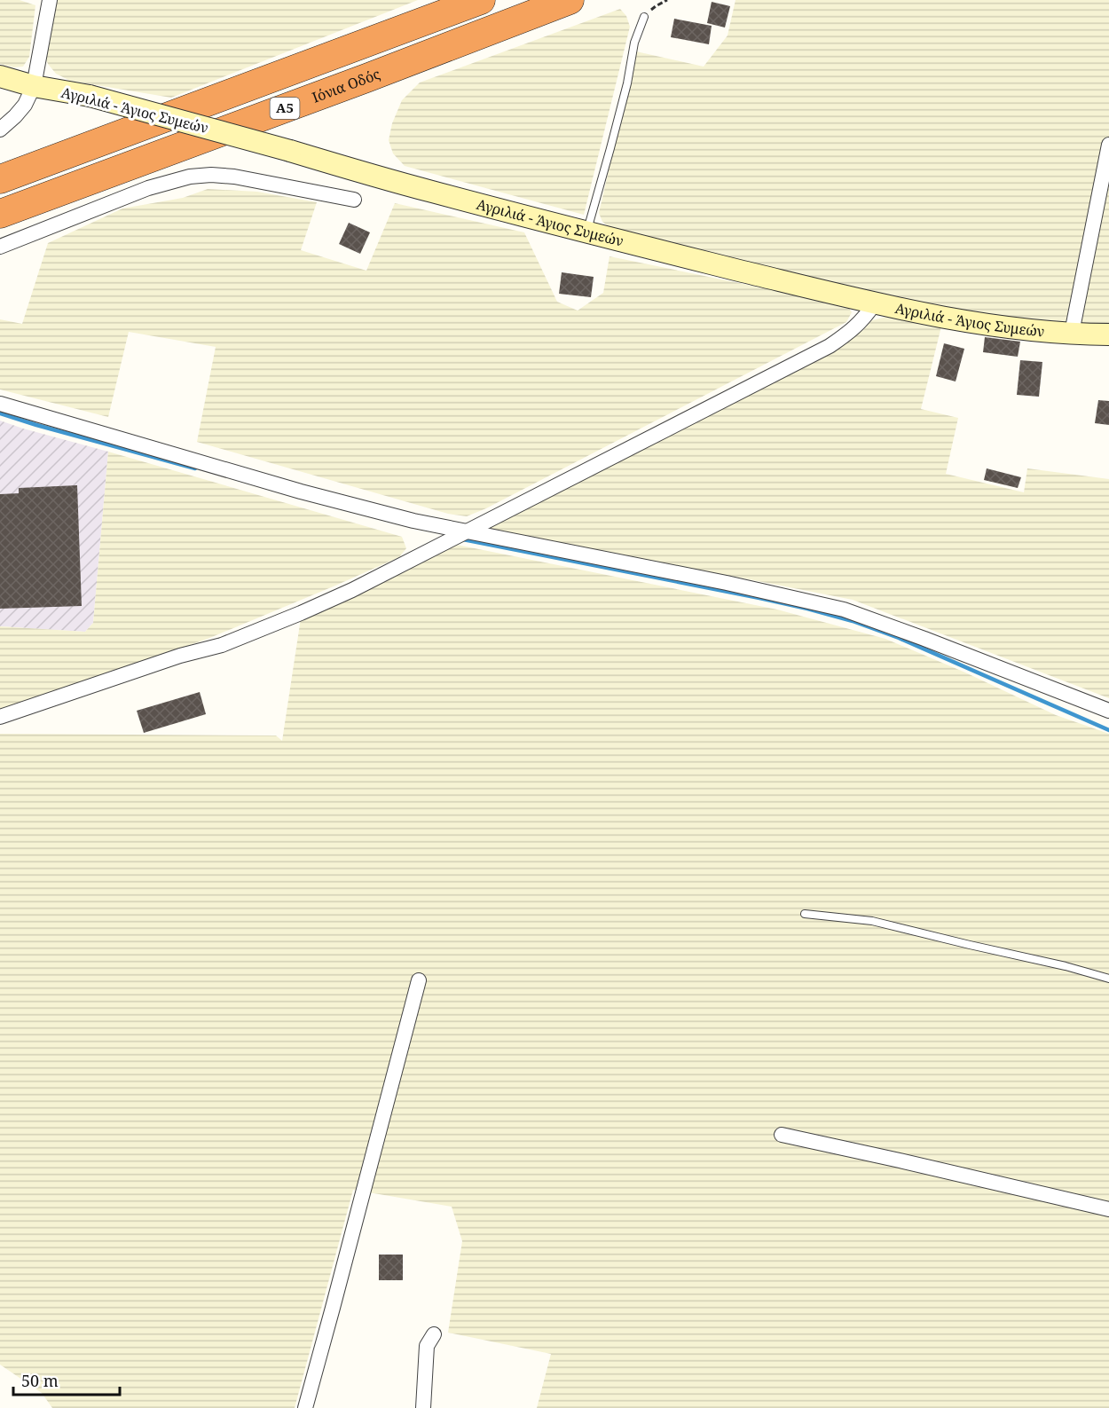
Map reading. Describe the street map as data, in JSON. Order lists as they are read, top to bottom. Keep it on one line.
{"streets":{"highway":["Ιόνια Οδός","Α5"],"main road":["Αγριλιά - Άγιος Συμεών"]},"scale_bar":"50 m"}
